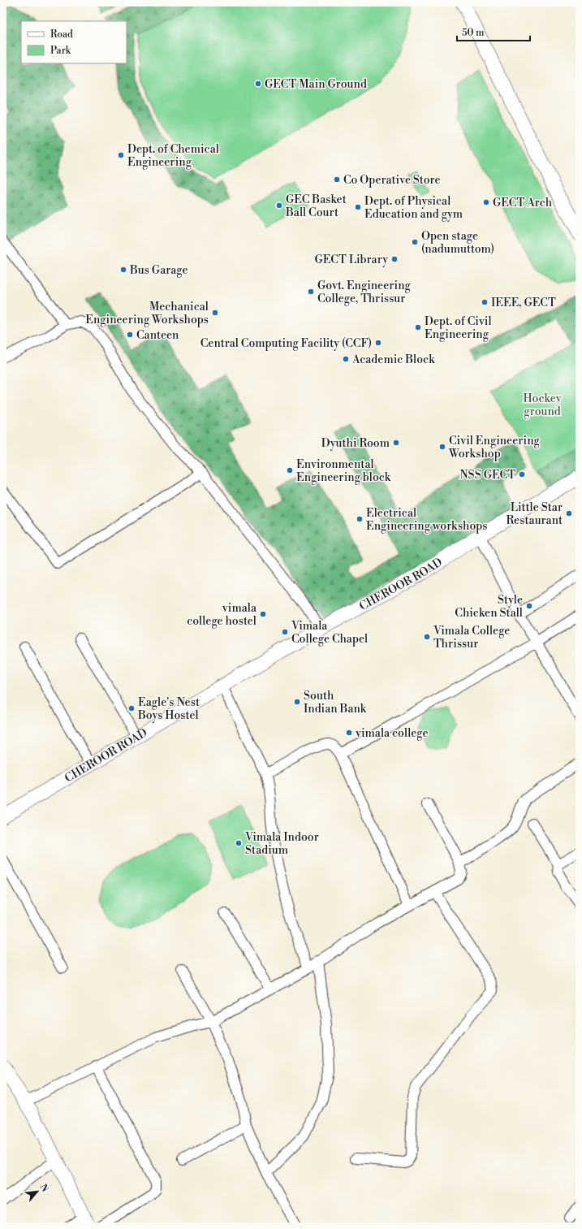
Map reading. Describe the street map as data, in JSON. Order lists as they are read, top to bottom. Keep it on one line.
{"streets":{"main road":["CHEROOR ROAD"]},"parks":["Hockey ground"],"places":["GECT Main Ground","Dept. of Chemical Engineering","Co Operative Store","GECT Arch","GEC Basket Ball Court","Dept. of Physical Education and gym","Open stage (nadumuttom)","GECT Library","Bus Garage","Govt. Engineering College, Thrissur","IEEE, GECT","Mechanical Engineering Workshops","Dept. of Civil Engineering","Canteen","Central Computing Facility (CCF)","Academic Block","Dyuthi Room","Civil Engineering Workshop","Environmental Engineering block","NSS GECT","Little Star Restaurant","Electrical Engineering workshops","Style Chicken Stall","vimala college hostel","Vimala College Chapel","Vimala College Thrissur","South Indian Bank","Eagle's Nest Boys Hostel","vimala college","Vimala Indoor Stadium"],"legend":["Road","Park"],"scale_bar":"50 m","north":"top right"}
